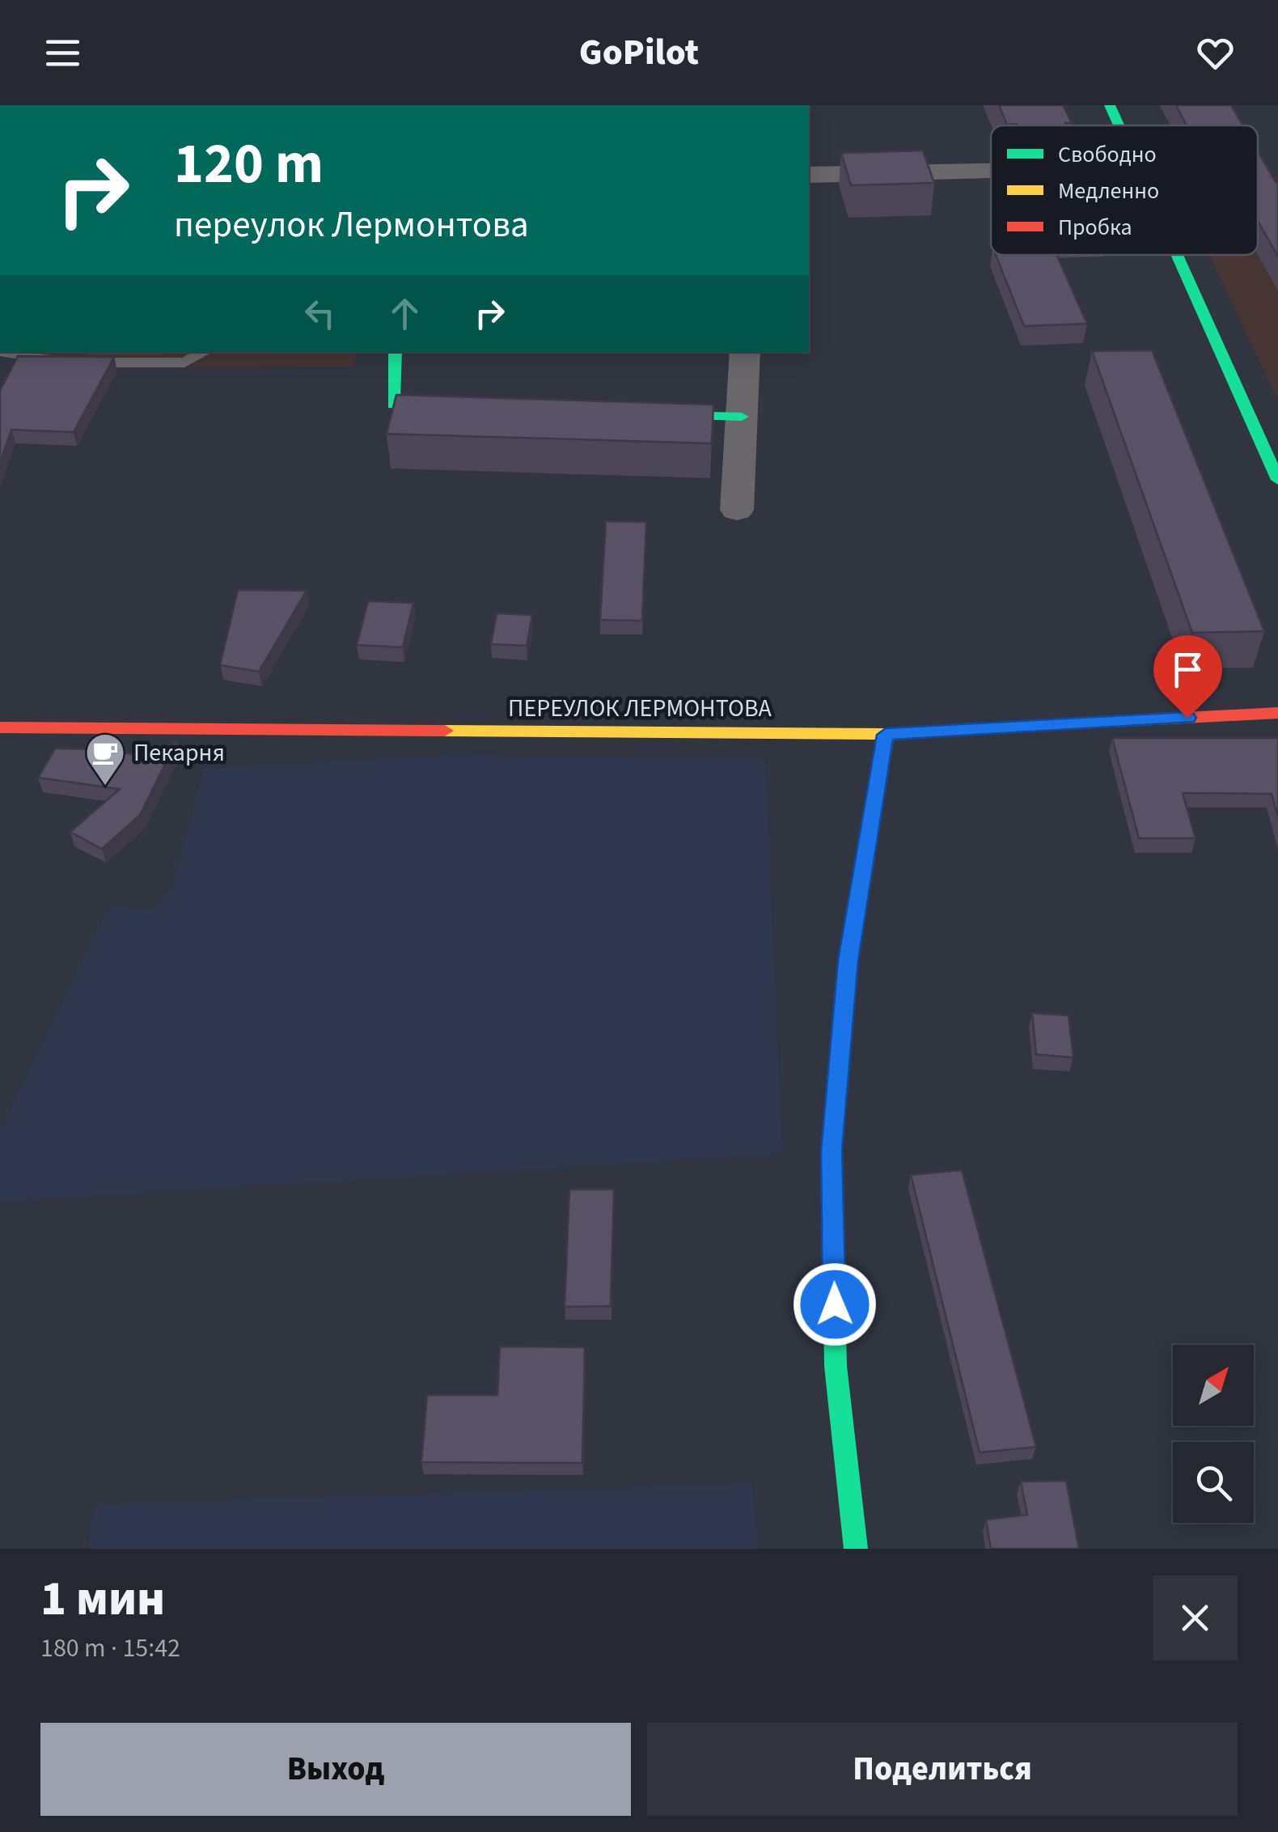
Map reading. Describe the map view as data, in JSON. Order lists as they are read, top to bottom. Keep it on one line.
{"streets":{"street":["ПЕРЕУЛОК ЛЕРМОНТОВА"]},"places":{"cafe":["Пекарня"]},"legend":["Свободно","Медленно","Пробка"],"north":"top right","page":{"header":"GoPilot","turn":["120 m","переулок Лермонтова"],"heading":["1 мин","180 m · 15:42"],"buttons":["Выход","Поделиться"]}}
